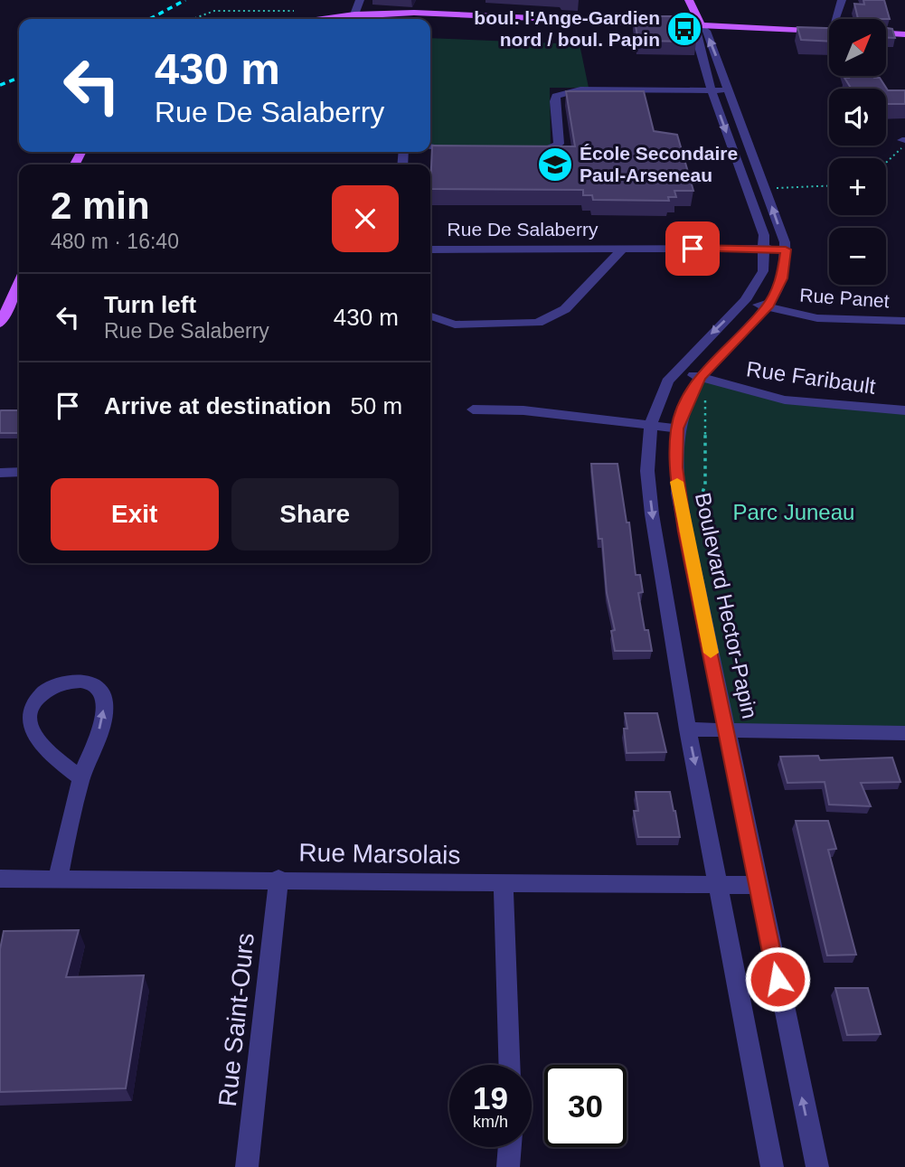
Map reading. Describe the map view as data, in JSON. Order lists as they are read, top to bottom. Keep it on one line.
{"streets":{"main road":["Boulevard Hector-Papin"],"street":["Rue De Salaberry","Rue Panet","Rue Faribault","Rue Marsolais","Rue Saint-Ours"]},"crossings":[["Rue De Salaberry","Boulevard Hector-Papin"],["Rue Panet","Boulevard Hector-Papin"],["Rue Faribault","Boulevard Hector-Papin"],["Boulevard Hector-Papin","Rue Marsolais"],["Rue Marsolais","Rue Saint-Ours"]],"parks":["Parc Juneau"],"places":{"bus stop":["boul. l'Ange-Gardien nord / boul. Papin"],"school or university":["École Secondaire Paul-Arseneau"]},"north":"top right","page":{"map_buttons":["+","−"],"turn":["430 m","Rue De Salaberry"],"heading":["2 min","480 m · 16:40"],"list":[{"name":"Turn left","note":"Rue De Salaberry","value":"430 m"},{"name":"Arrive at destination","value":"50 m"}],"buttons":["Exit","Share"],"speed":"19 km/h","limit":"30"}}
